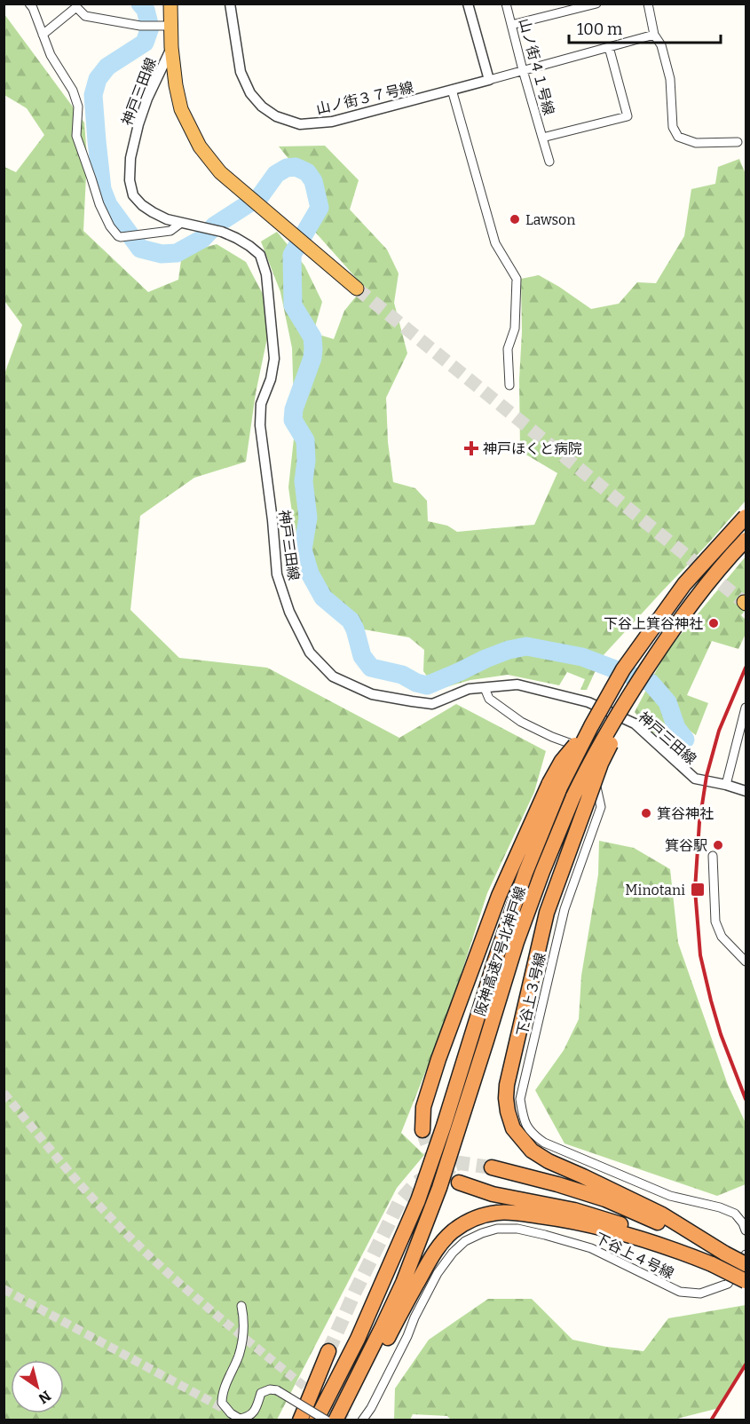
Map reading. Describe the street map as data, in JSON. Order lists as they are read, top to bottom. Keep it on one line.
{"streets":{"highway":["阪神高速7号北神戸線"],"street":["山ノ街４１号線","神戸三田線","山ノ街３７号線","下谷上３号線","下谷上４号線"]},"crossings":[["山ノ街４１号線","山ノ街３７号線"],["神戸三田線","下谷上３号線"]],"places":{"other":["Lawson","下谷上箕谷神社","箕谷神社","箕谷駅"],"health":["神戸ほくと病院"],"transit":["Minotani"]},"scale_bar":"100 m","north":"bottom right"}
